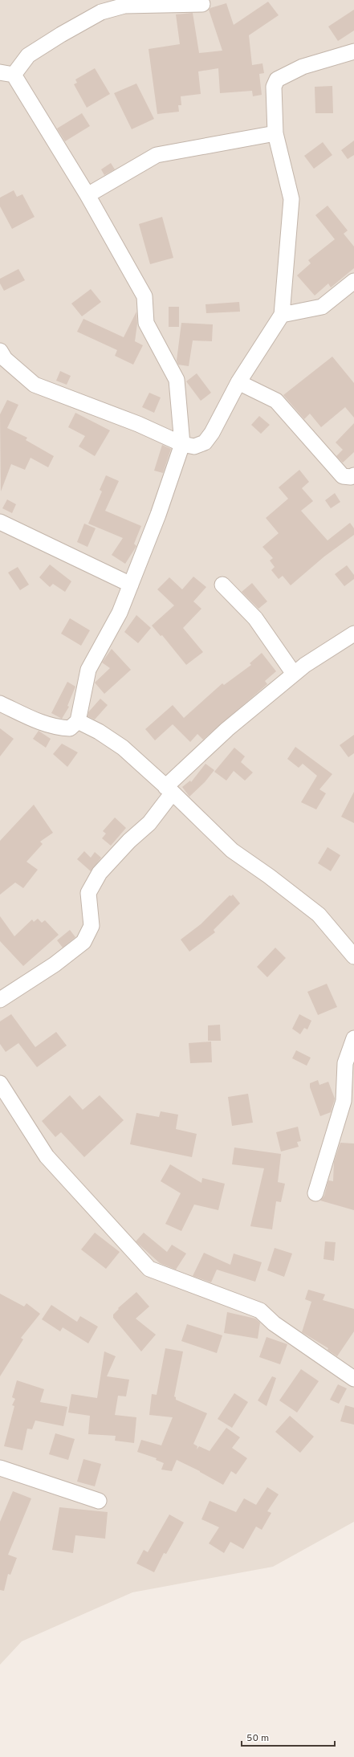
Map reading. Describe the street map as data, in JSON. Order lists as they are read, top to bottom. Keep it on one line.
{"scale_bar":"50 m"}
